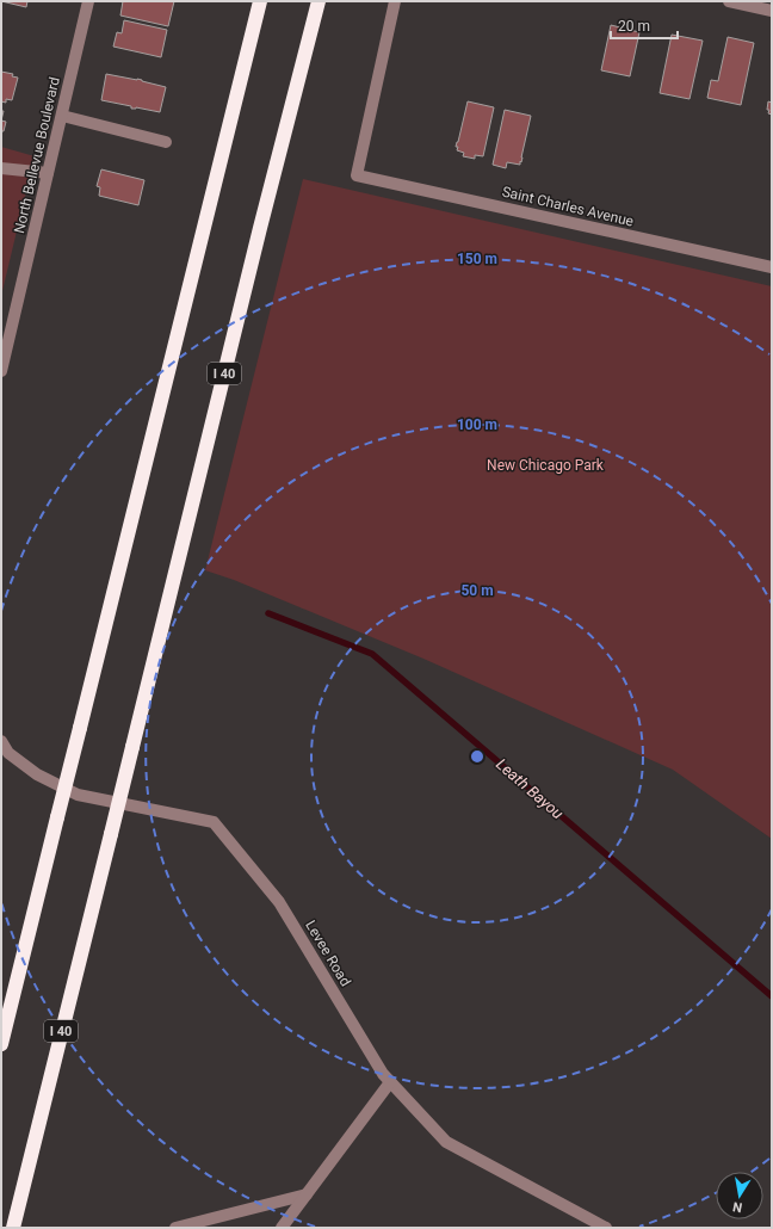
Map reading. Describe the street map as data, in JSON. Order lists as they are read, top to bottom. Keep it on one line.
{"streets":{"highway":["I 40"],"street":["North Bellevue Boulevard","Saint Charles Avenue","Levee Road"]},"water":["Leath Bayou"],"parks":["New Chicago Park"],"scale_bar":"20 m","north":"bottom","rings":["150 m","100 m","50 m"]}
